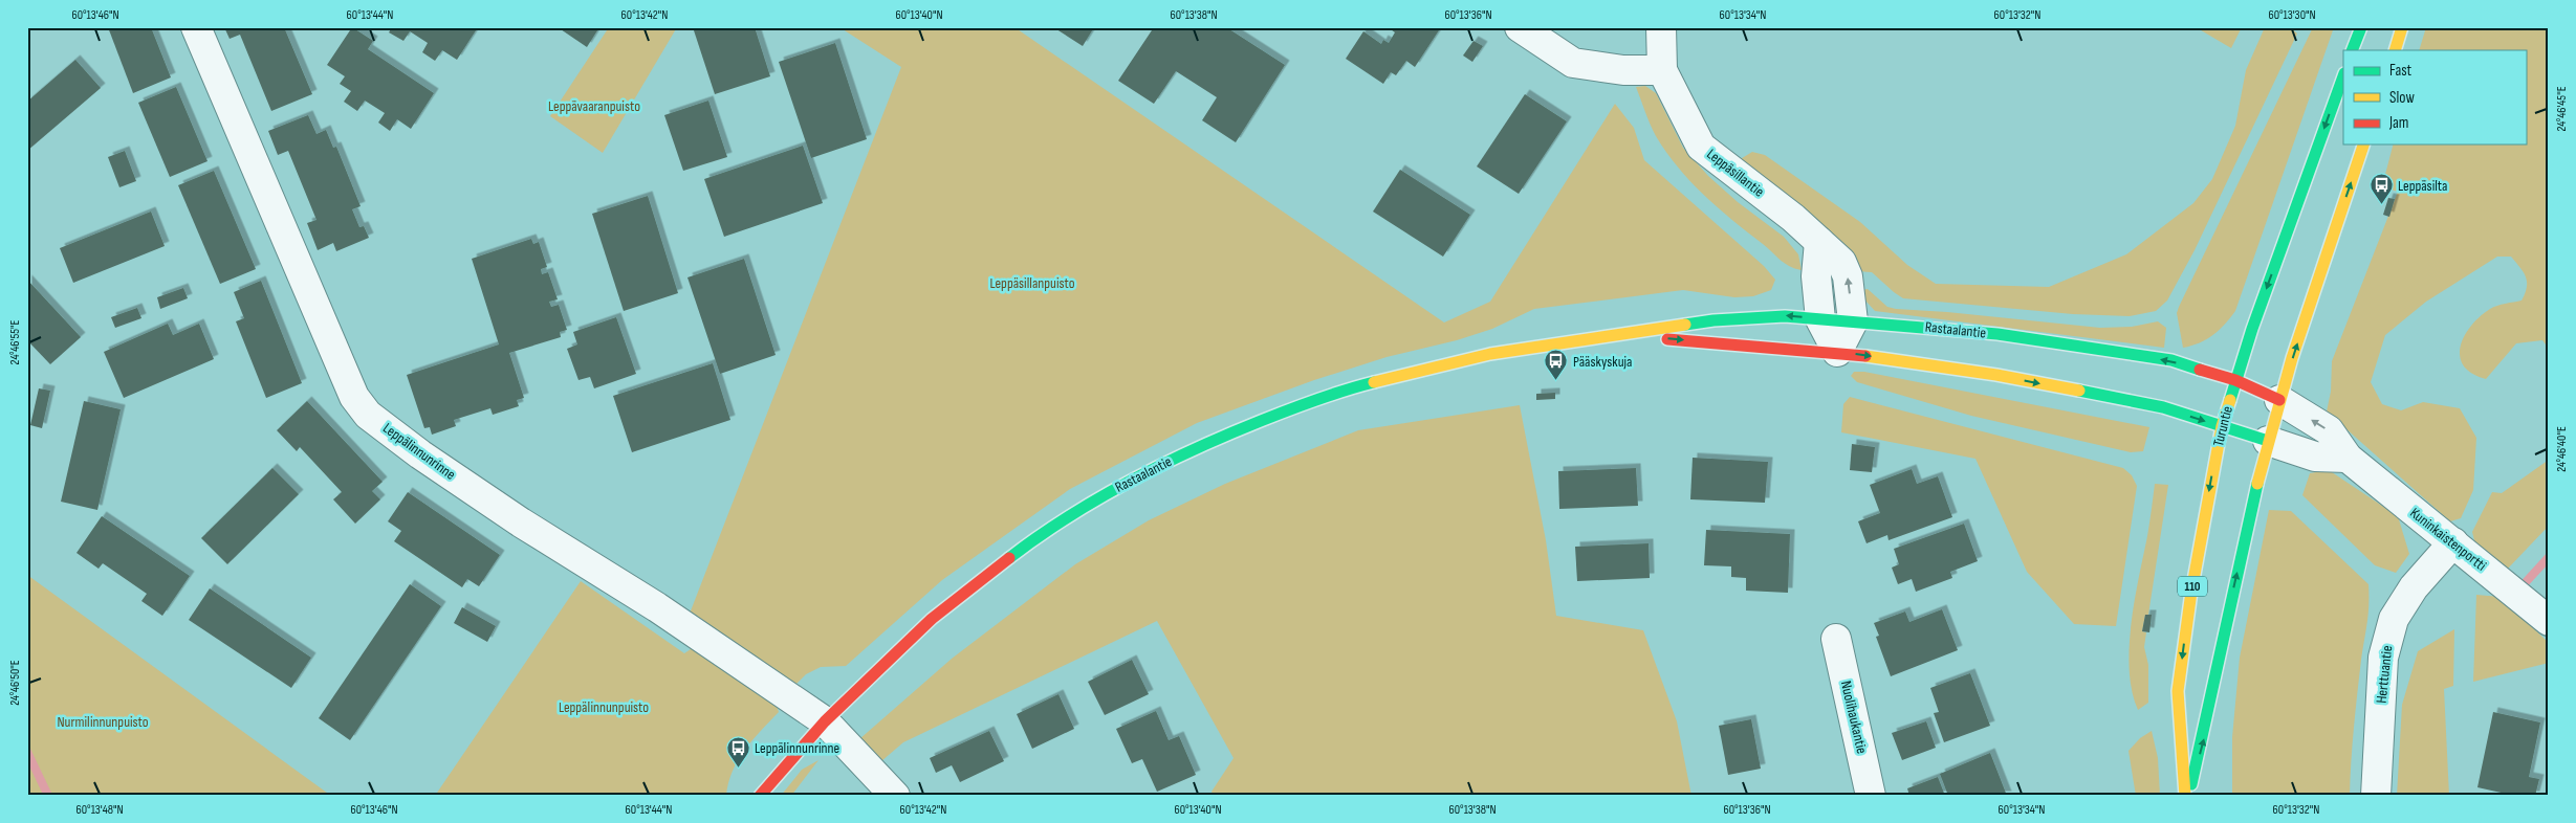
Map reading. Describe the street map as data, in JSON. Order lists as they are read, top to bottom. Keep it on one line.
{"streets":{"main road":["Rastaalantie","Turuntie","110"],"street":["Leppäsillantie","Leppälinnunrinne","Kuninkaistenportti","Herttuantie","Nuolihaukantie"]},"crossings":[["Leppäsillantie","Rastaalantie"],["Rastaalantie","Turuntie"],["Rastaalantie","Leppälinnunrinne"],["Rastaalantie","Kuninkaistenportti"],["Turuntie","Kuninkaistenportti"],["Kuninkaistenportti","Herttuantie"]],"parks":["Leppävaaranpuisto","Leppäsillanpuisto","Leppälinnunpuisto","Nurmilinnunpuisto"],"places":{"bus stop":["Leppäsilta","Pääskyskuja","Leppälinnunrinne"]},"legend":["Fast","Slow","Jam"],"coordinates":["60°13'46\"N","60°13'44\"N","60°13'42\"N","60°13'40\"N","60°13'38\"N","60°13'36\"N","60°13'34\"N","60°13'32\"N","60°13'30\"N","24°46'45\"E","24°46'55\"E","24°46'40\"E","24°46'50\"E","60°13'48\"N"]}
